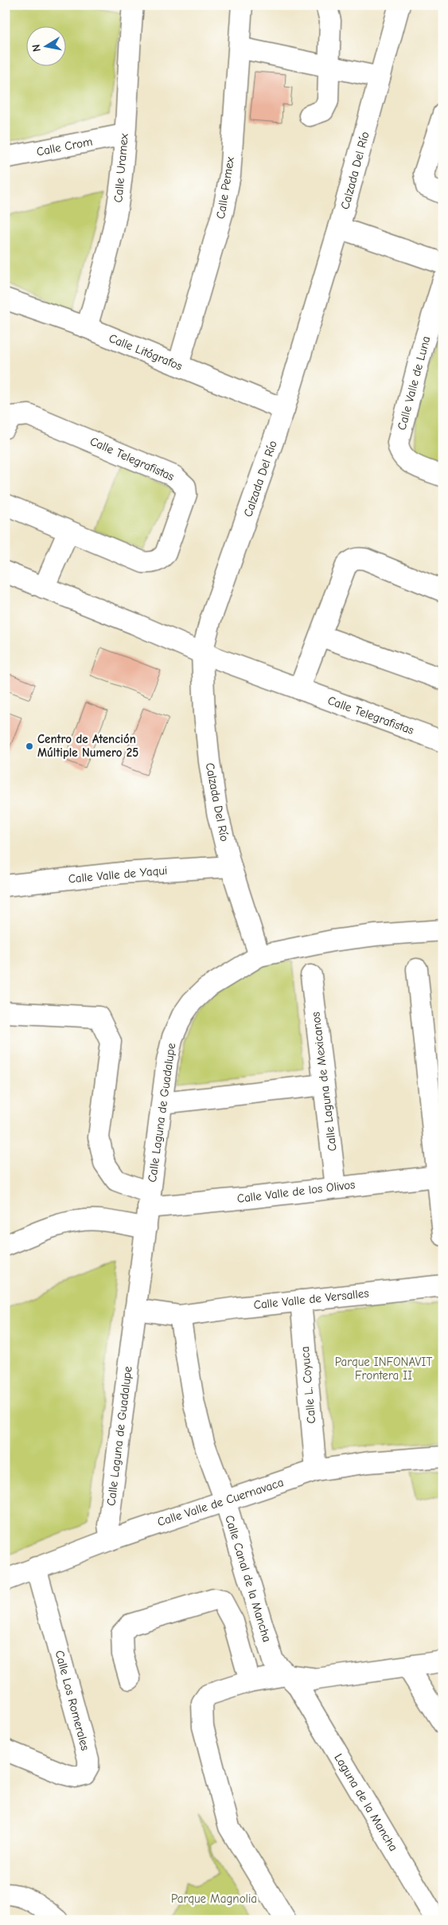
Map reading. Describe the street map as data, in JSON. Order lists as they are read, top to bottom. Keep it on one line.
{"streets":{"street":["Calle Crom","Calle Uramex","Calzada Del Río","Calle Pemex","Calle Litógrafos","Calle Valle de Luna","Calle Telegrafistas","Calle Valle de Yaqui","Calle Laguna de Mexicanos","Calle Laguna de Guadalupe","Calle Valle de los Olivos","Calle Valle de Versalles","Calle L. Coyuca","Calle Valle de Cuernavaca","Calle Canal de la Mancha","Calle Los Romerales","Laguna de la Mancha"]},"crossings":[["Calle Crom","Calle Uramex"],["Calle Uramex","Calle Litógrafos"],["Calzada Del Río","Calle Litógrafos"],["Calzada Del Río","Calle Telegrafistas"],["Calzada Del Río","Calle Valle de Yaqui"],["Calzada Del Río","Calle Laguna de Guadalupe"],["Calle Pemex","Calle Litógrafos"],["Calle Laguna de Mexicanos","Calle Valle de los Olivos"],["Calle Laguna de Guadalupe","Calle Valle de los Olivos"],["Calle Laguna de Guadalupe","Calle Valle de Cuernavaca"],["Calle Valle de Versalles","Calle L. Coyuca"],["Calle Valle de Versalles","Calle Canal de la Mancha"],["Calle L. Coyuca","Calle Valle de Cuernavaca"],["Calle Valle de Cuernavaca","Calle Canal de la Mancha"],["Calle Valle de Cuernavaca","Calle Los Romerales"],["Calle Canal de la Mancha","Laguna de la Mancha"]],"parks":["Parque INFONAVIT Frontera II","Parque Magnolia"],"places":["Centro de Atención Múltiple Numero 25"],"north":"left"}
